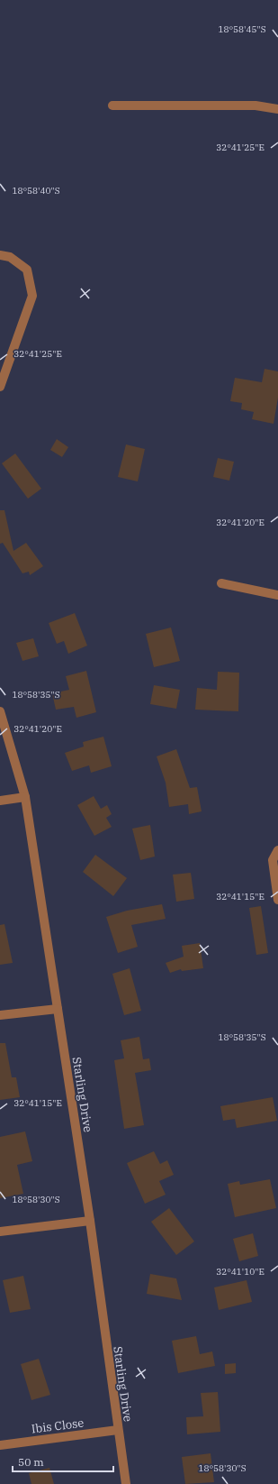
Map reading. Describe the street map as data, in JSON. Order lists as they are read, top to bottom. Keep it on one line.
{"streets":{"street":["Starling Drive","Ibis Close"]},"crossings":[["Starling Drive","Ibis Close"]],"scale_bar":"50 m","coordinates":["18°58'45\"S","32°41'25\"E","18°58'40\"S","32°41'20\"E","18°58'35\"S","32°41'15\"E","18°58'30\"S","32°41'10\"E"]}
